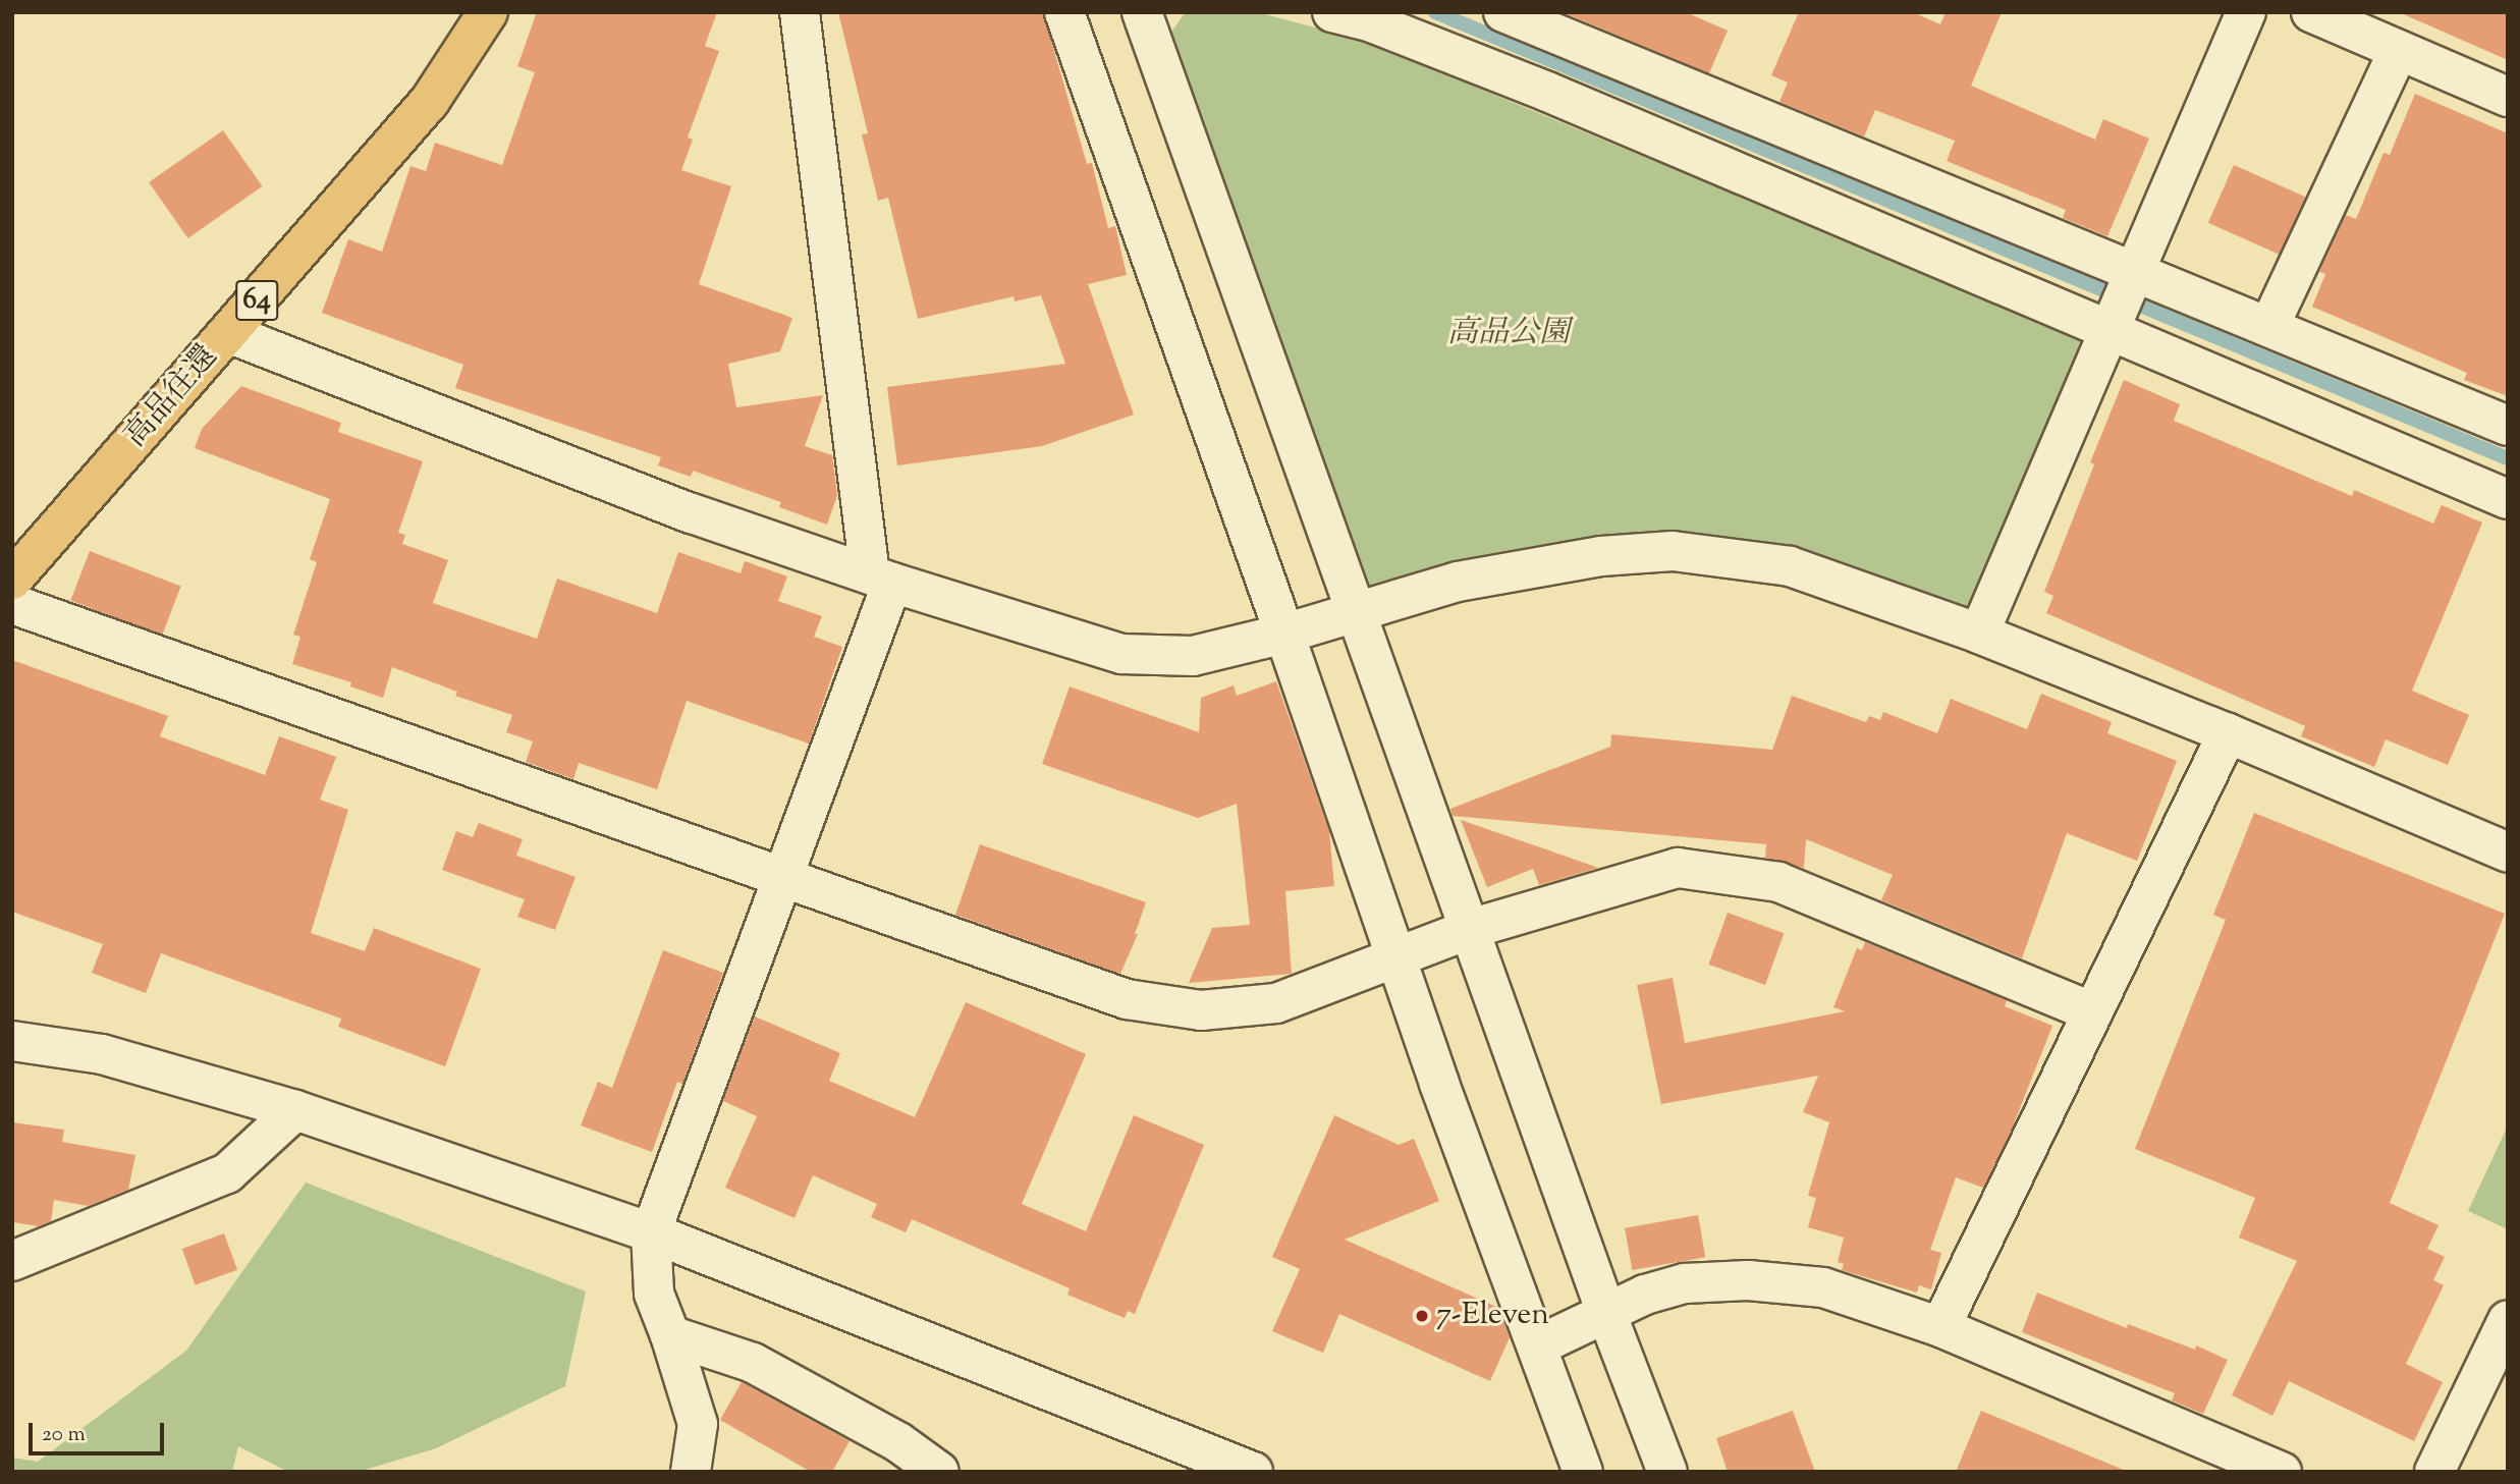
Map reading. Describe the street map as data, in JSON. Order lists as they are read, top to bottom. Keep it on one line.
{"streets":{"main road":["64","高品往還"]},"parks":["高品公園"],"places":["7-Eleven"],"scale_bar":"20 m"}
